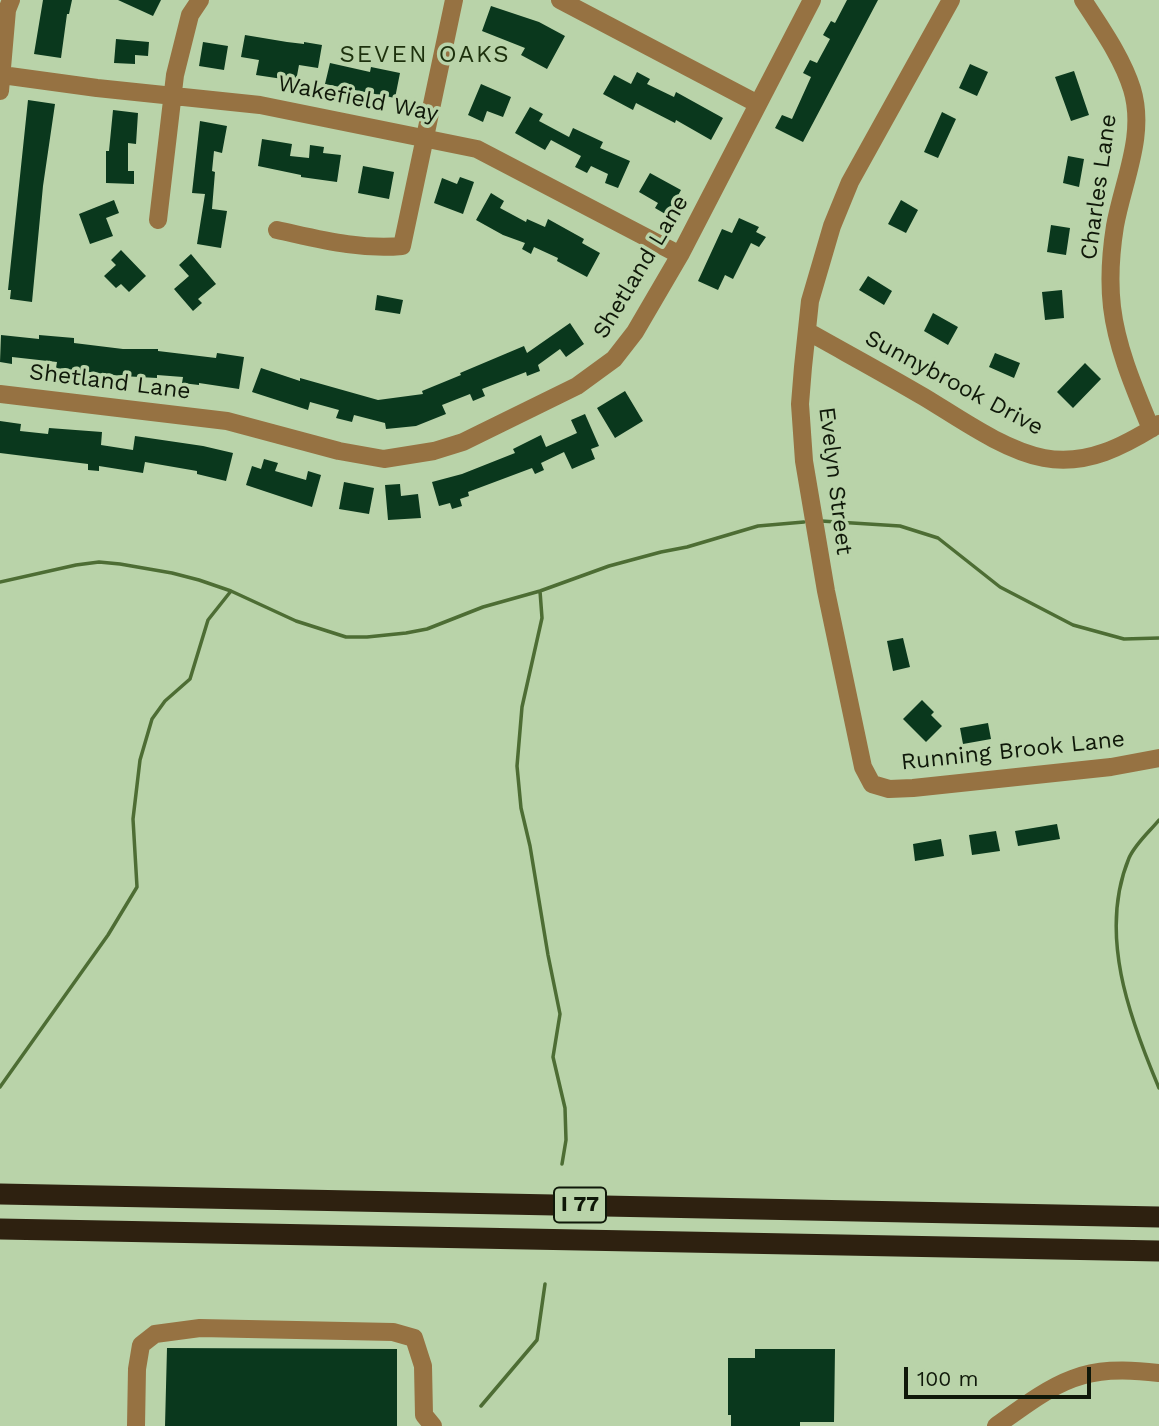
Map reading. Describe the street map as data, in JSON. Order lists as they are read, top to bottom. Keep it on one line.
{"streets":{"highway":["I 77"],"street":["Wakefield Way","Charles Lane","Shetland Lane","Sunnybrook Drive","Evelyn Street","Running Brook Lane"]},"crossings":[["Wakefield Way","Shetland Lane"],["Charles Lane","Sunnybrook Drive"],["Sunnybrook Drive","Evelyn Street"],["Evelyn Street","Running Brook Lane"]],"districts":["SEVEN OAKS"],"scale_bar":"100 m"}
